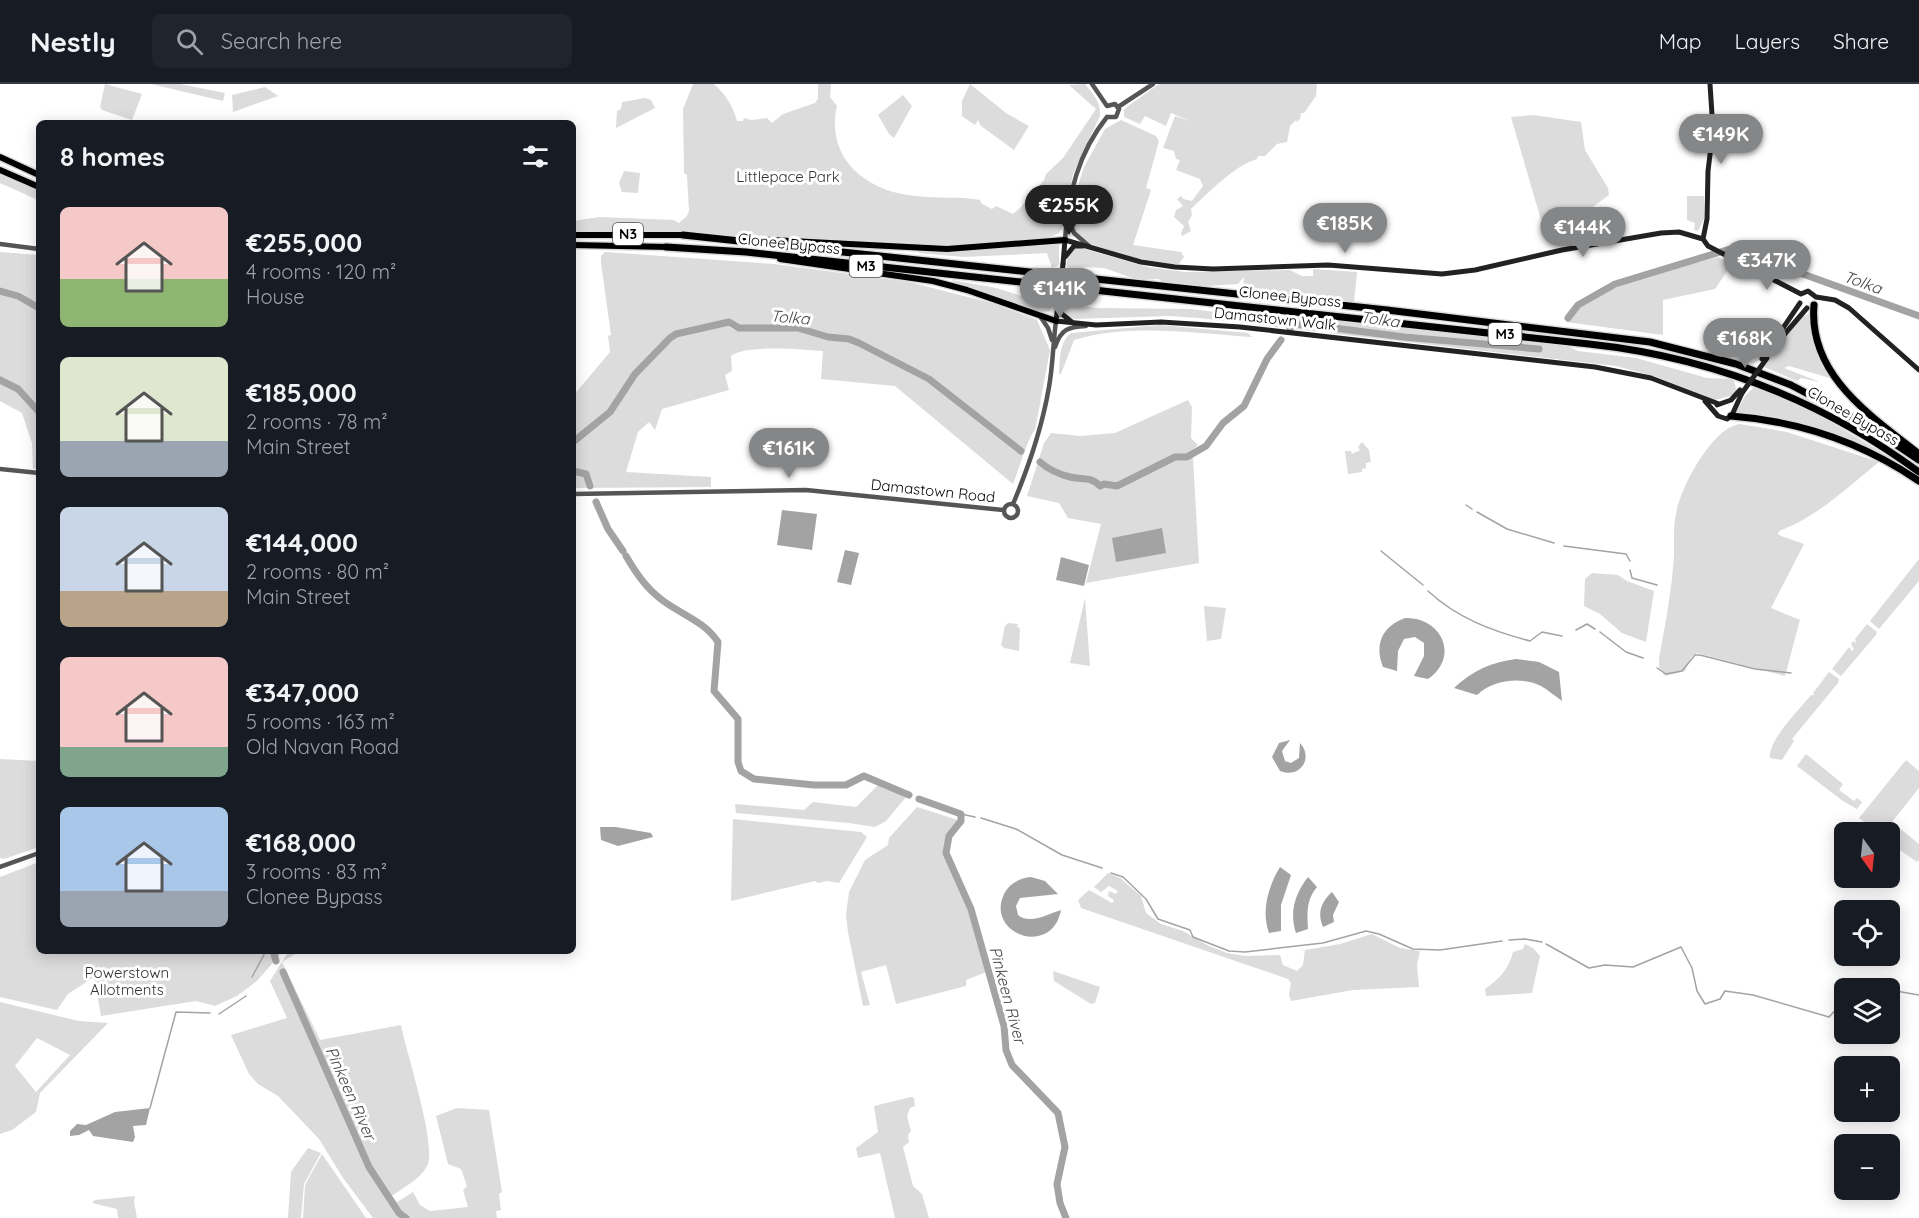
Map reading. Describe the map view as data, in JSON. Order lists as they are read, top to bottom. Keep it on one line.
{"streets":{"highway":["N3","Clonee Bypass","M3"],"main road":["Damastown Walk"],"street":["Damastown Road"]},"crossings":[["N3","Clonee Bypass"]],"water":["Tolka","Pinkeen River"],"parks":["Littlepace Park","Powerstown Allotments"],"north":"bottom","page":{"header":"Nestly","search":"Search here","nav":["Map","Layers","Share"],"price":["€149K","€255K","€185K","€144K","€347K","€141K","€168K","€161K"],"heading":"8 homes","list":[{"name":"€255,000","note":"4 rooms · 120 m² · House"},{"name":"€185,000","note":"2 rooms · 78 m² · Main Street"},{"name":"€144,000","note":"2 rooms · 80 m² · Main Street"},{"name":"€347,000","note":"5 rooms · 163 m² · Old Navan Road"},{"name":"€168,000","note":"3 rooms · 83 m² · Clonee Bypass"}],"map_buttons":["+","−"]}}
